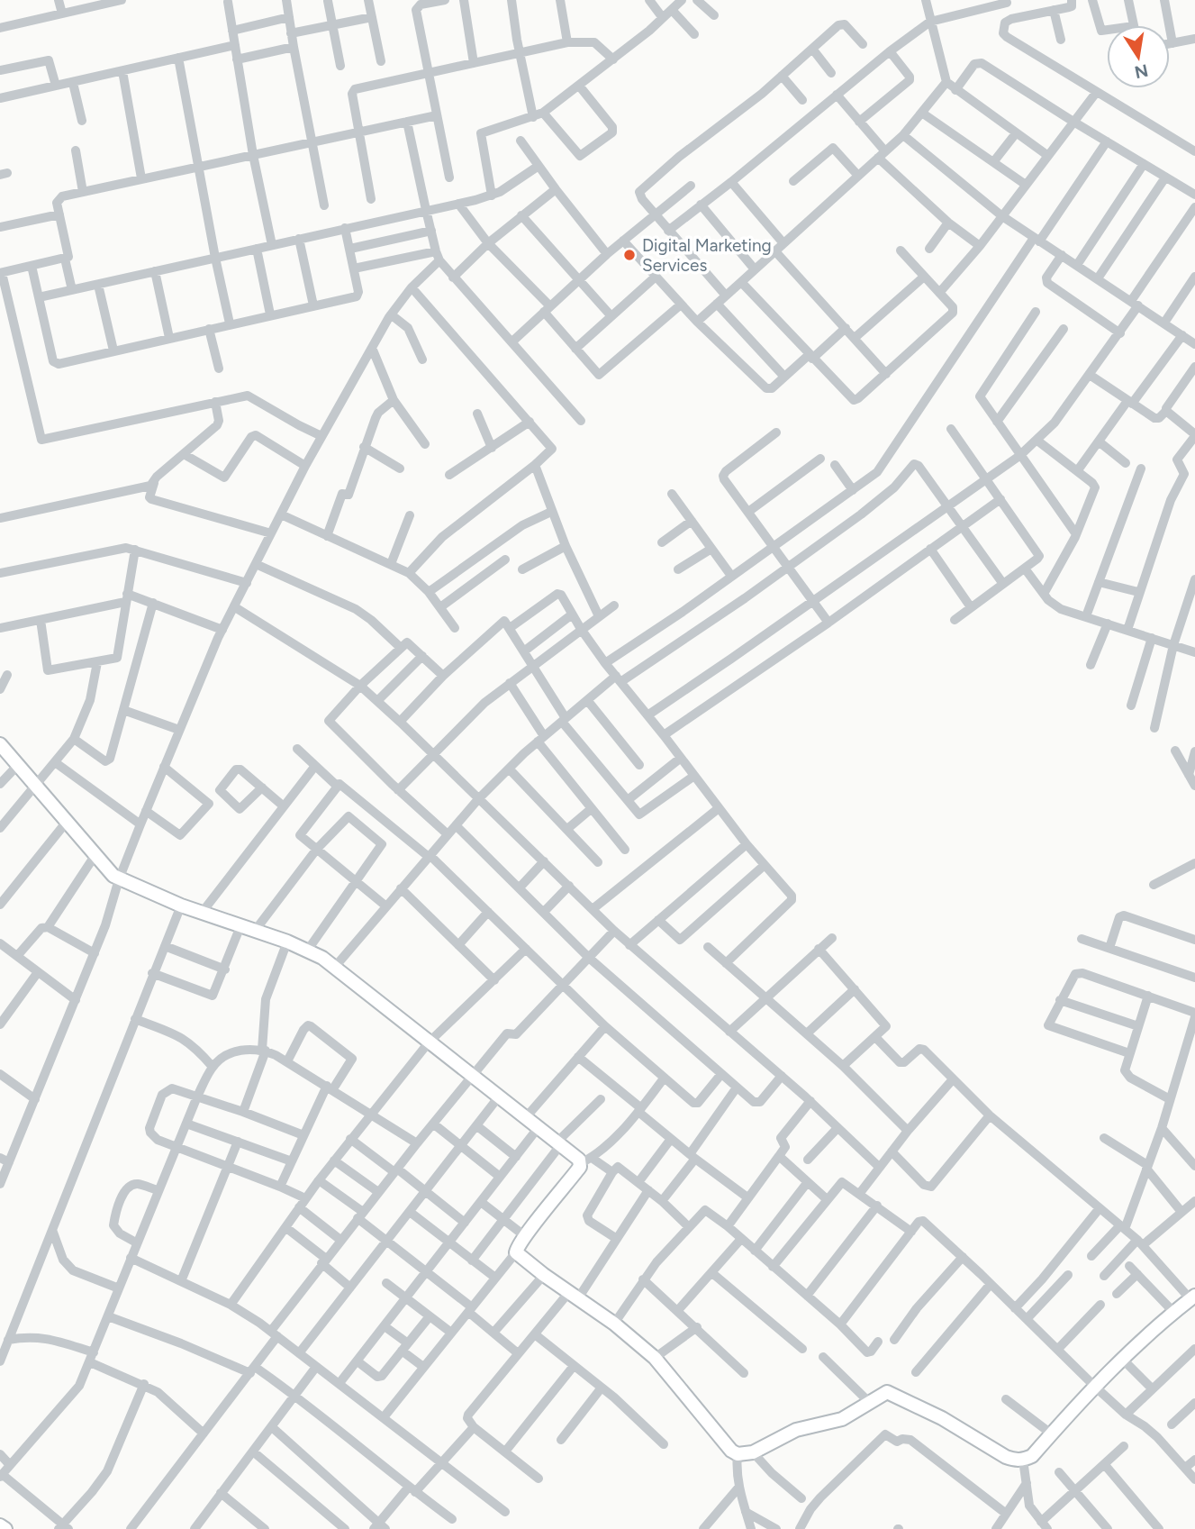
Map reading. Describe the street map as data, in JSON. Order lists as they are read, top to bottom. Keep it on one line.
{"places":["Digital Marketing Services"],"north":"bottom"}
